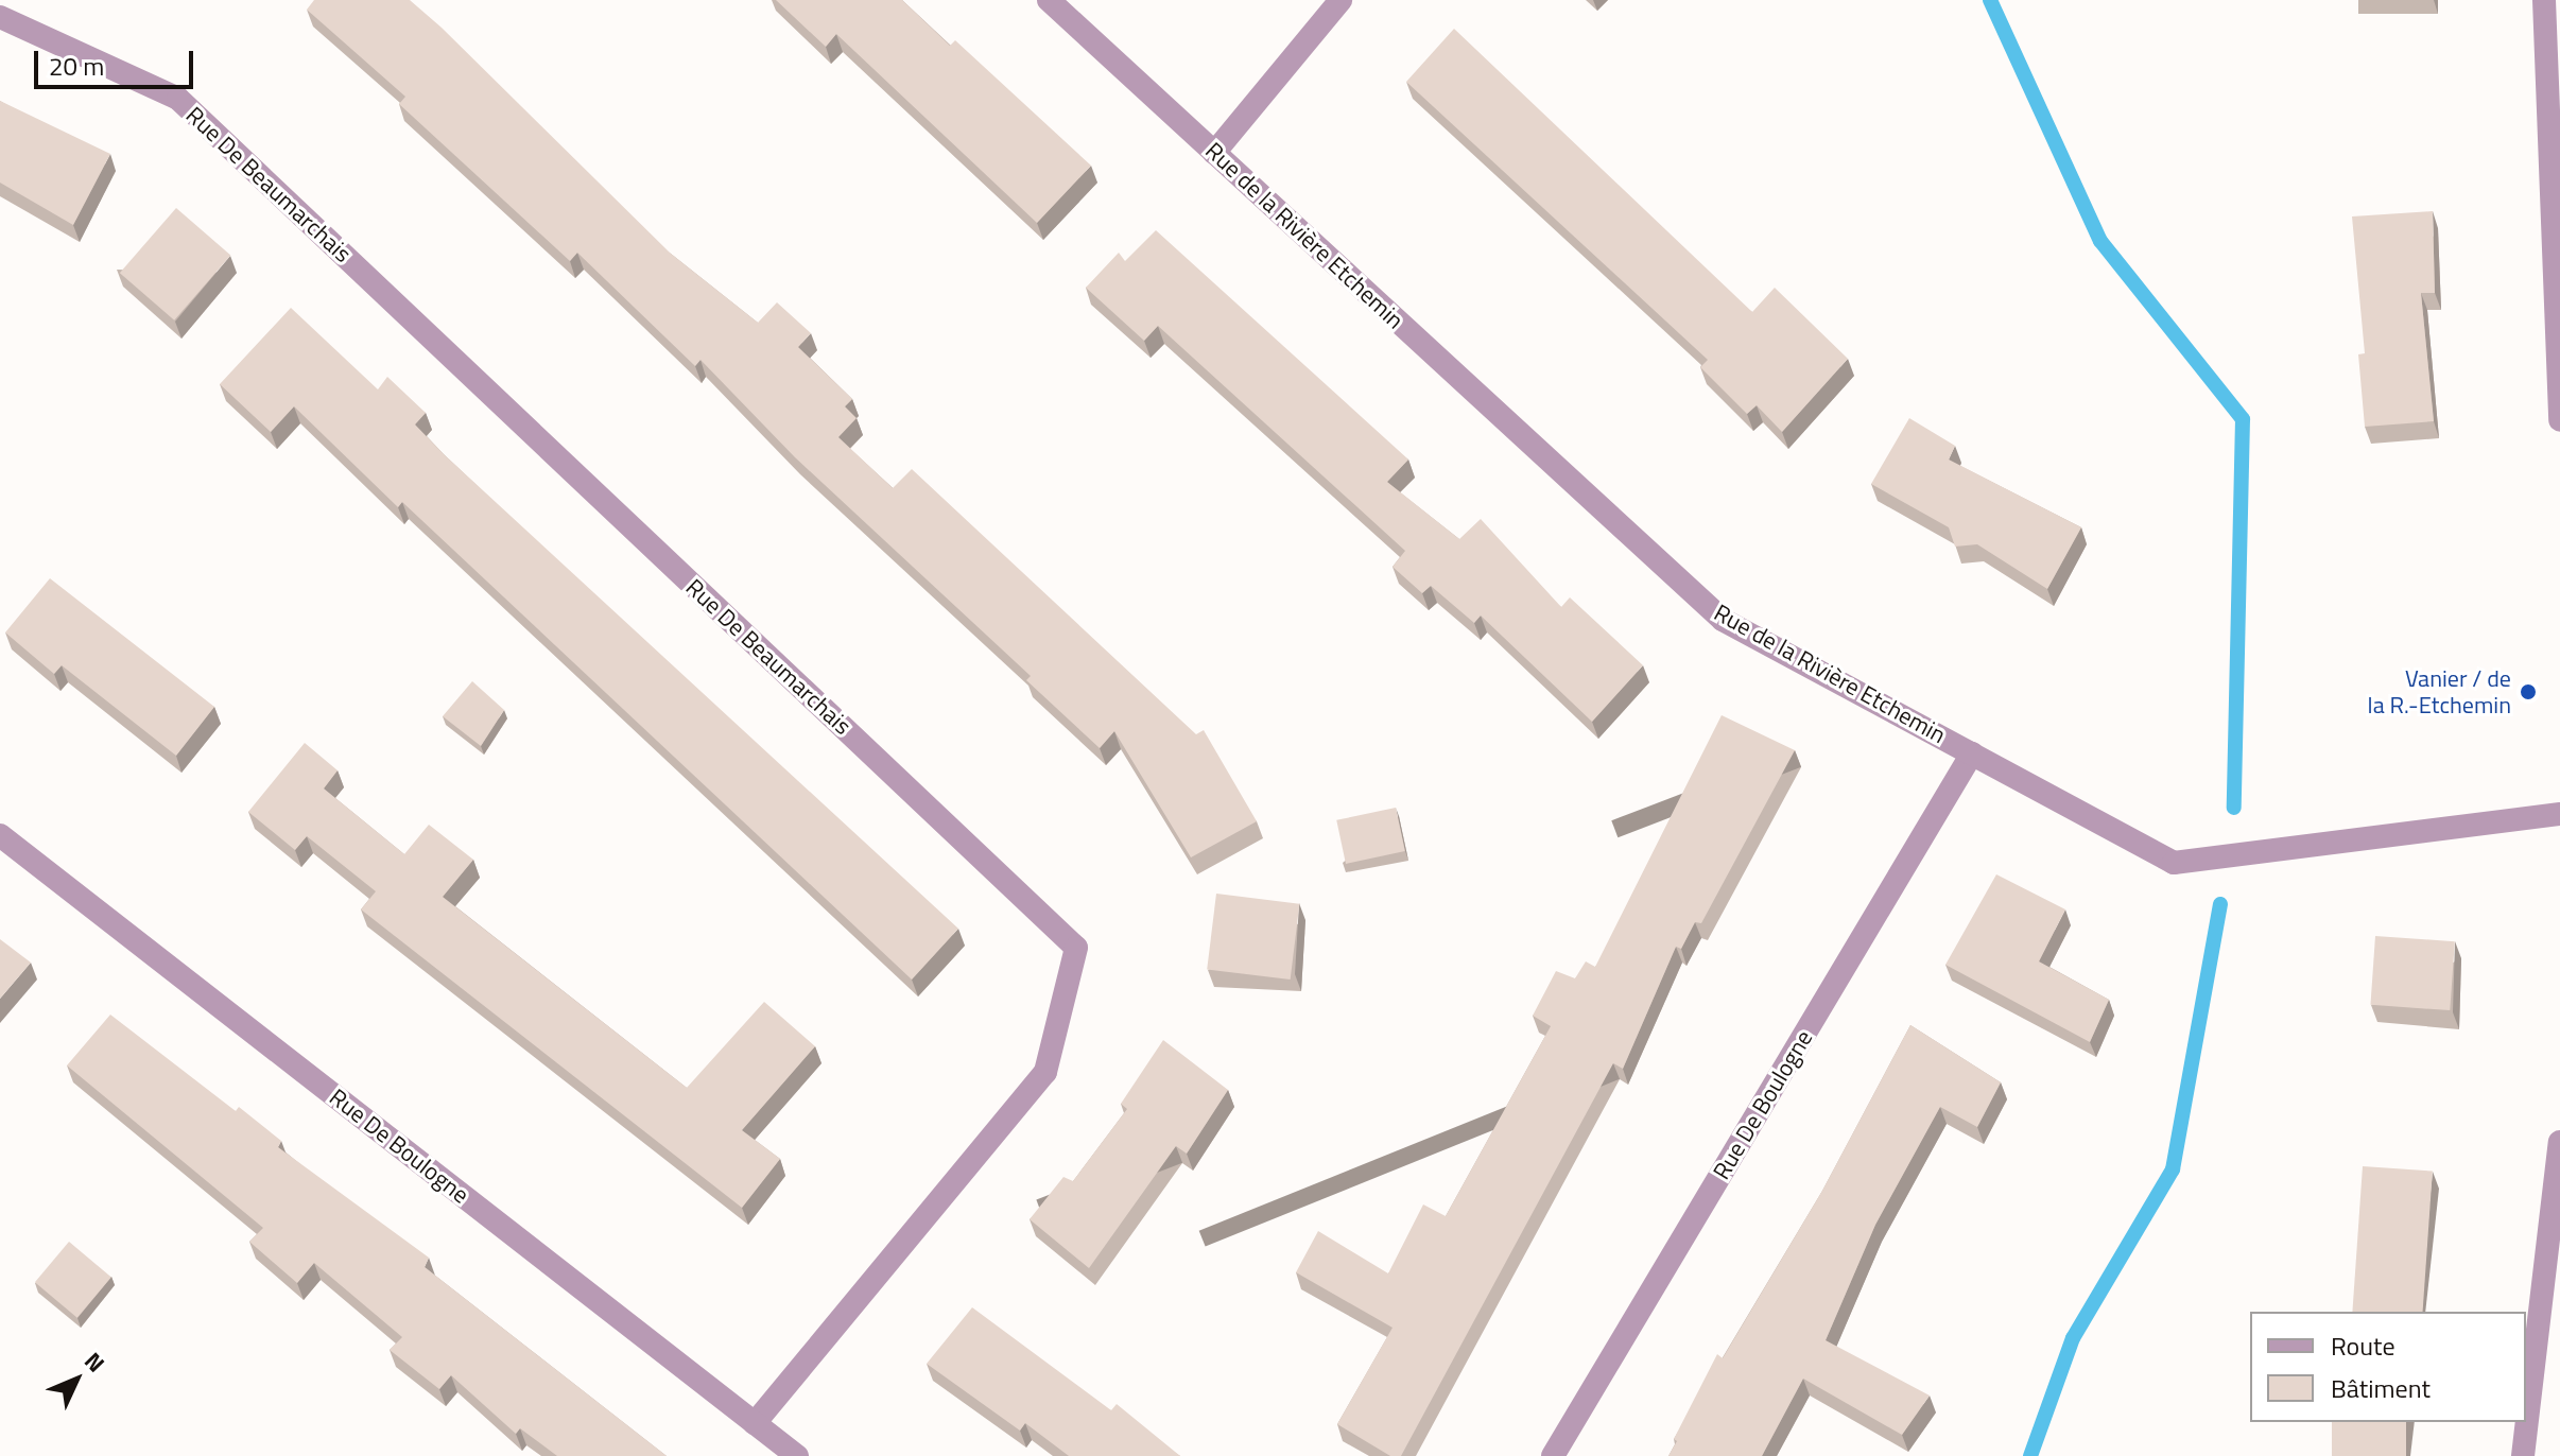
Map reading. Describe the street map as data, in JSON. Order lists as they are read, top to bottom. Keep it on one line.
{"streets":{"street":["Rue De Beaumarchais","Rue de la Rivière Etchemin","Rue De Boulogne"]},"crossings":[["Rue De Beaumarchais","Rue De Boulogne"],["Rue de la Rivière Etchemin","Rue De Boulogne"]],"places":["Vanier / de la R.-Etchemin"],"legend":["Route","Bâtiment"],"scale_bar":"20 m","north":"top right"}
